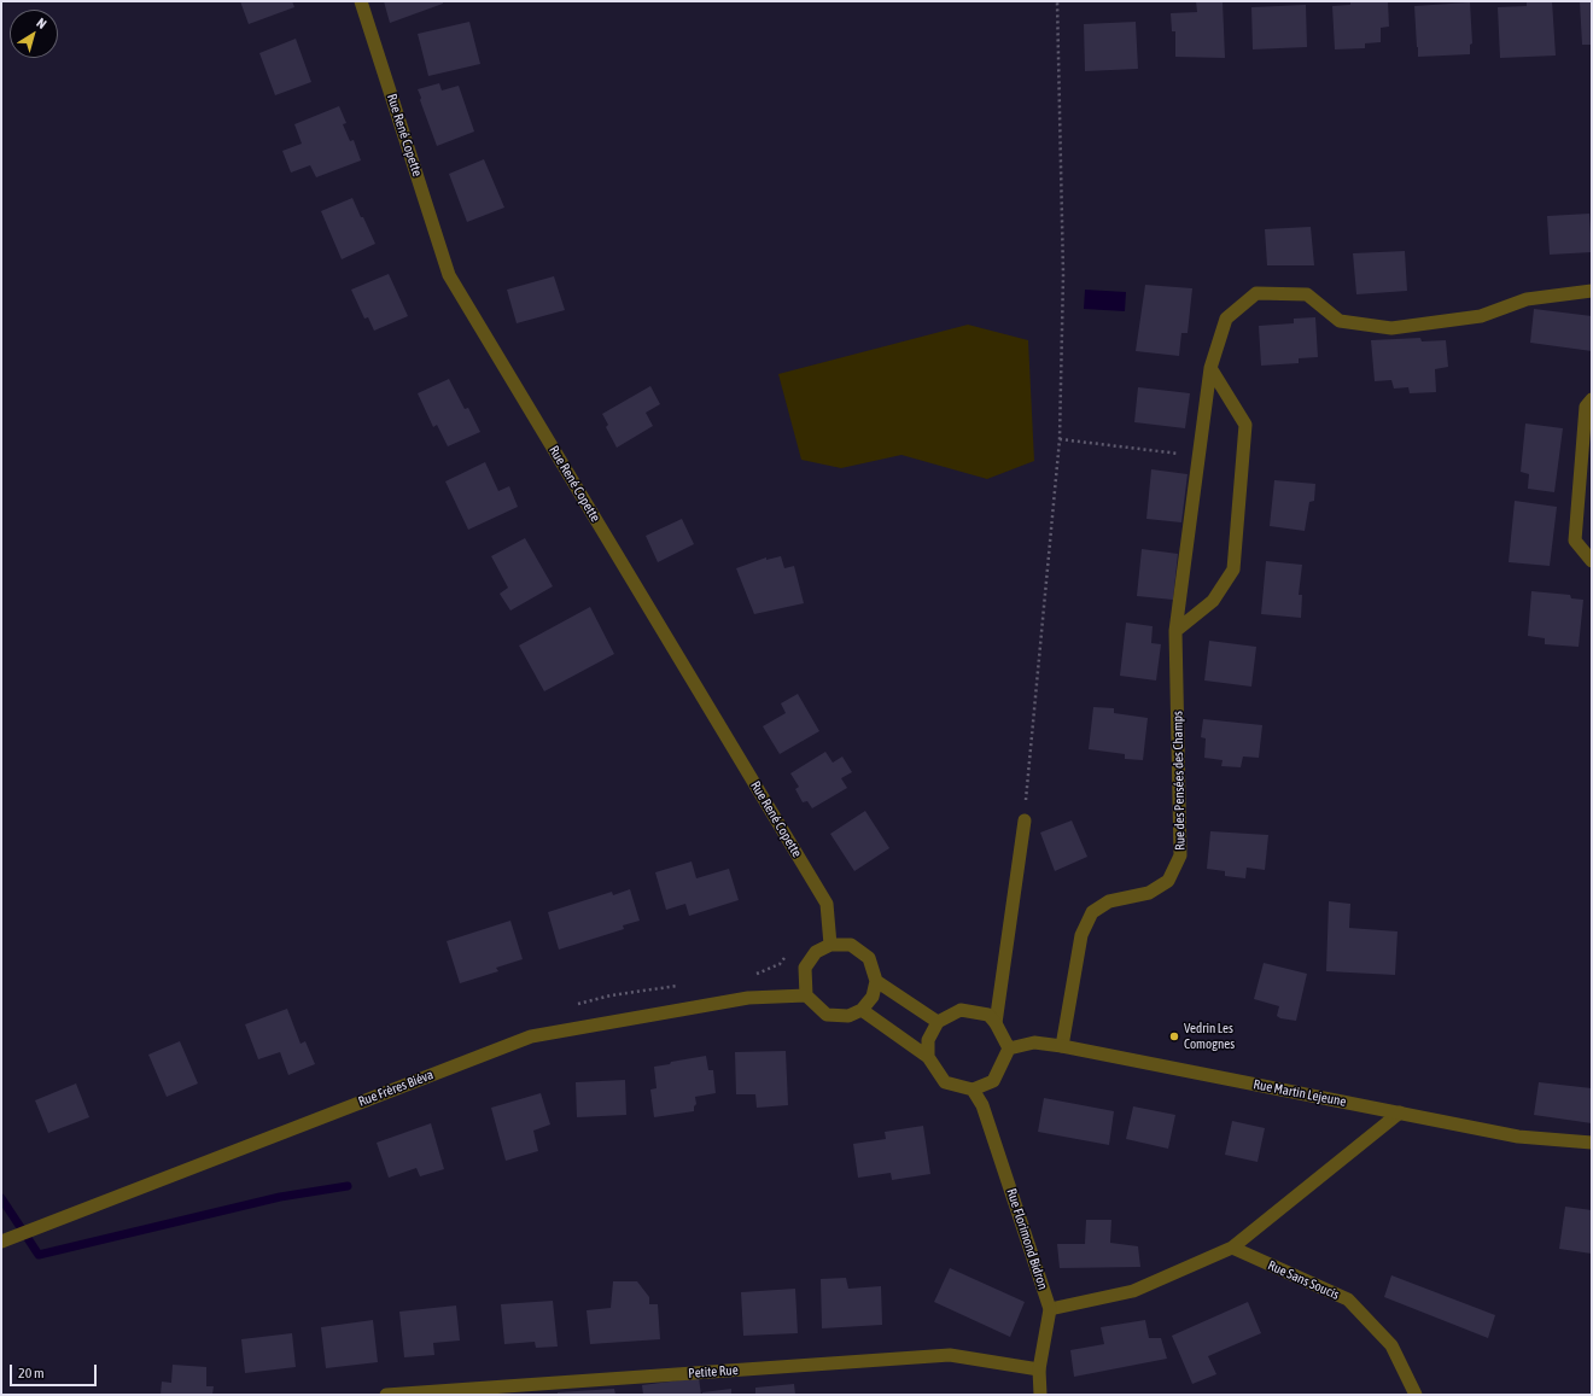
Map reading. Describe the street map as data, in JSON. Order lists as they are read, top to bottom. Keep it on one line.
{"streets":{"street":["Rue René Copette","Rue des Pensées des Champs","Rue Frères Biéva","Rue Martin Lejeune","Rue Florimond Bidron","Rue Sans Soucis","Petite Rue"]},"crossings":[["Rue René Copette","Rue Frères Biéva"],["Rue des Pensées des Champs","Rue Martin Lejeune"],["Rue Martin Lejeune","Rue Florimond Bidron"],["Rue Florimond Bidron","Petite Rue"]],"places":["Vedrin Les Comognes"],"scale_bar":"20 m","north":"top right"}
